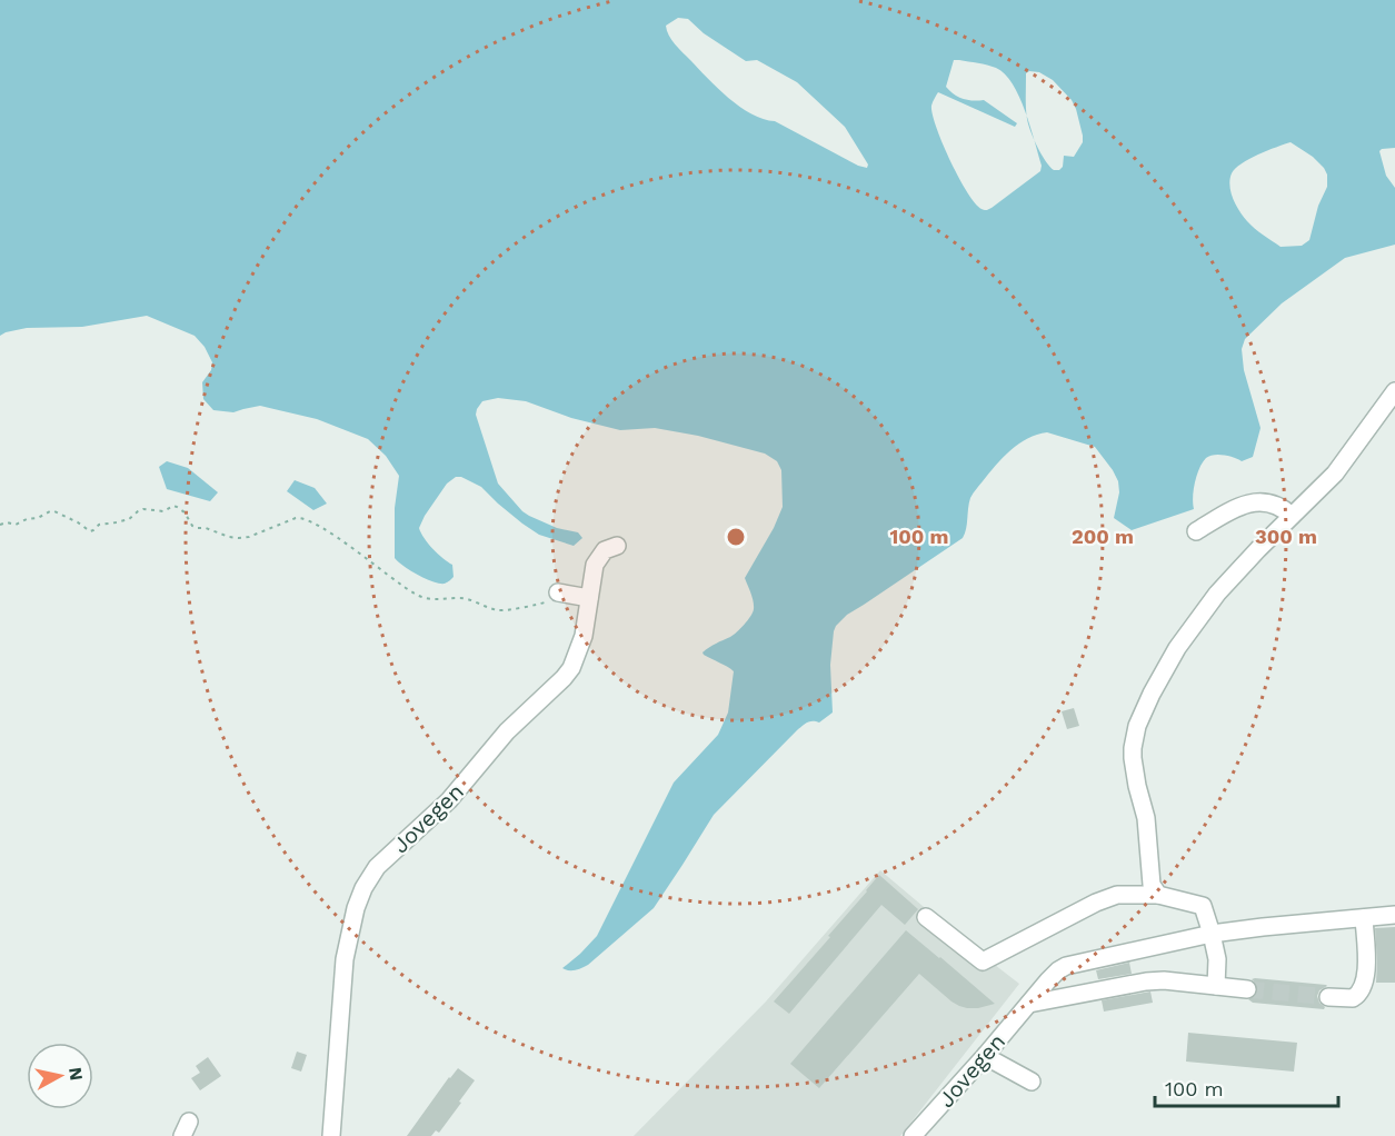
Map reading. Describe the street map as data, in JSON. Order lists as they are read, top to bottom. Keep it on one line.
{"streets":{"street":["Jovegen"]},"scale_bar":"100 m","north":"right","rings":["100 m","200 m","300 m"]}
